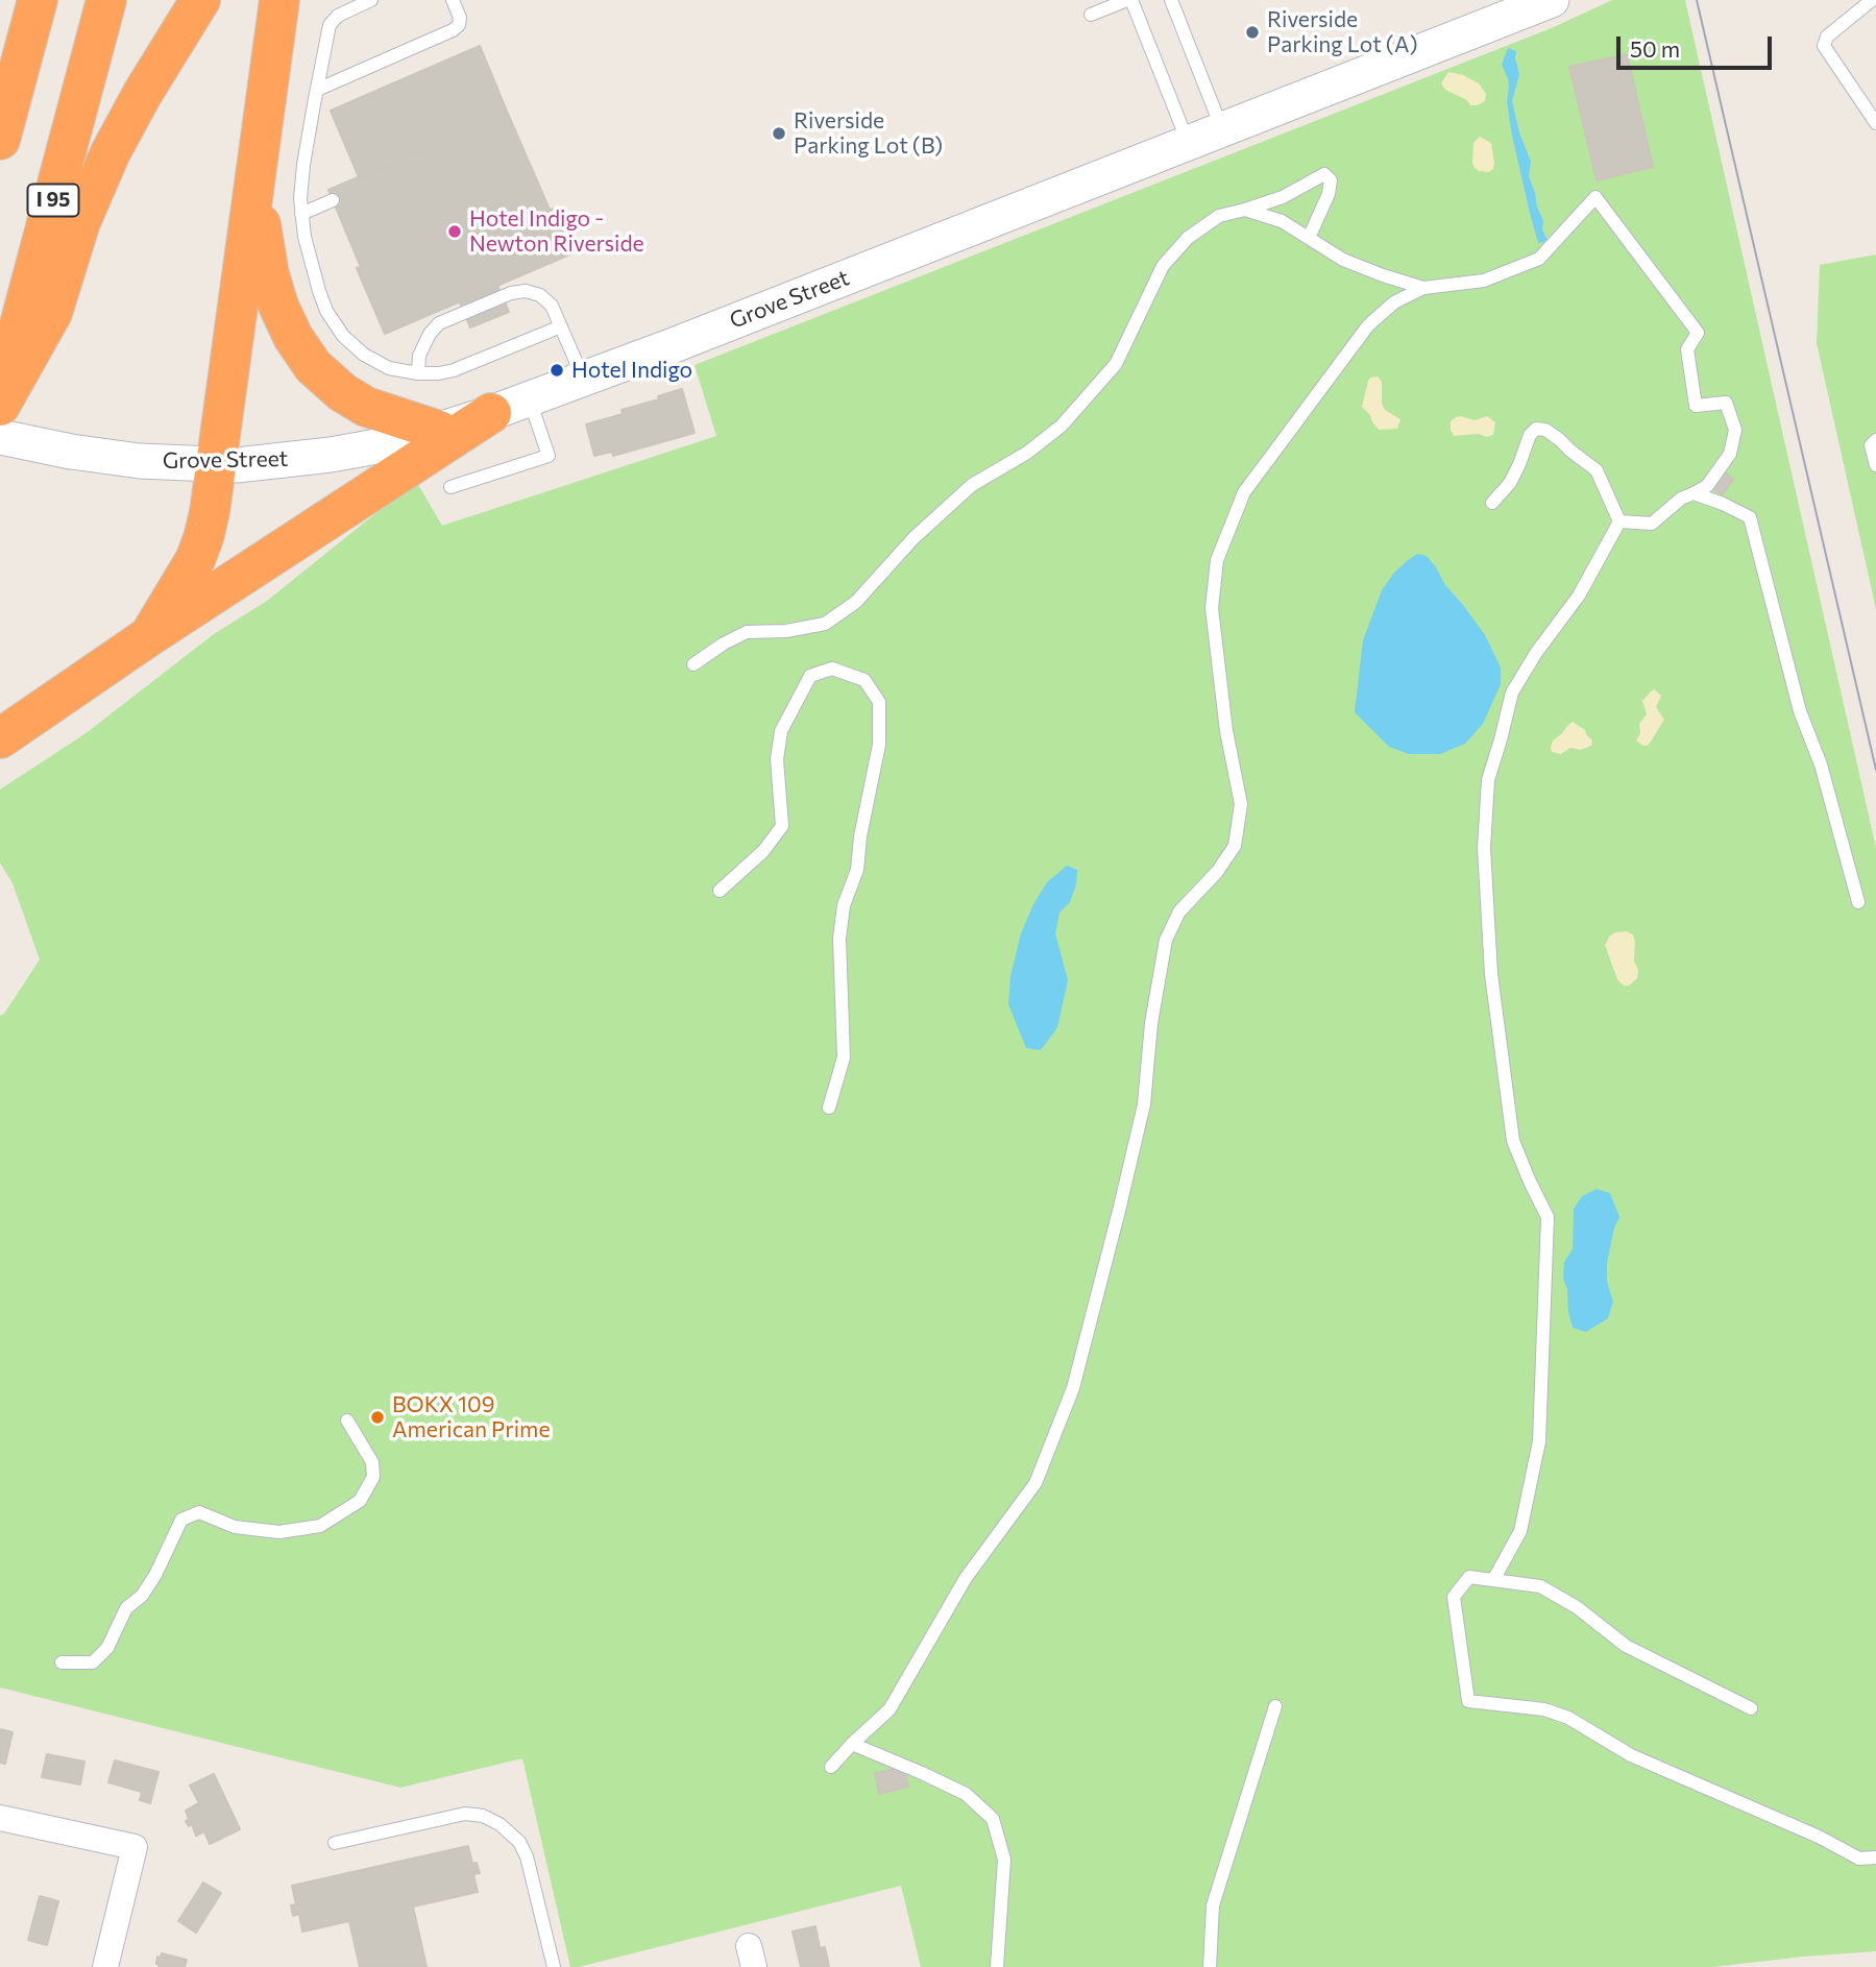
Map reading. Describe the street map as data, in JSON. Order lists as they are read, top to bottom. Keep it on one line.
{"streets":{"highway":["I 95"],"main road":["Grove Street"]},"places":["Riverside Parking Lot (A)","Riverside Parking Lot (B)","Hotel Indigo - Newton Riverside","Hotel Indigo","BOKX 109 American Prime"],"scale_bar":"50 m"}
